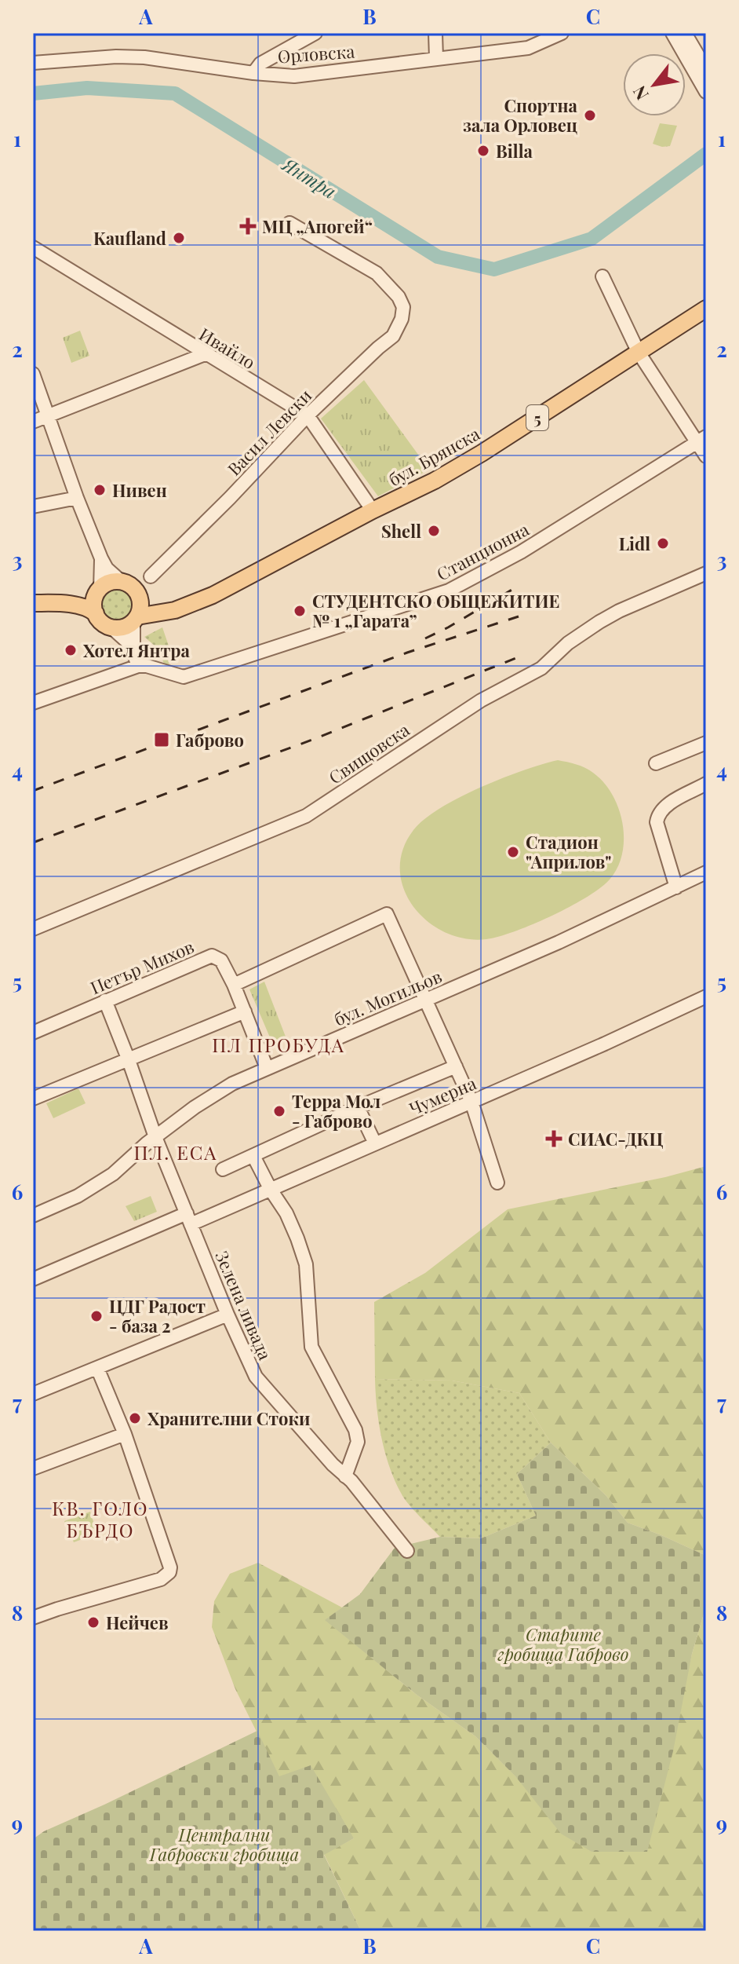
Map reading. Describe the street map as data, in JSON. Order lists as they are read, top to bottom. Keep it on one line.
{"streets":{"main road":["5","бул. Брянска"],"street":["Орловска","Ивайло","Васил Левски","Станционна","Свищовска","Петър Михов","бул. Могильов","Чумерна","Зелена ливада"]},"crossings":[["Ивайло","Васил Левски"],["Ивайло","бул. Брянска"],["5","бул. Брянска"],["Петър Михов","Зелена ливада"],["бул. Могильов","Зелена ливада"],["Чумерна","Зелена ливада"]],"districts":["ПЛ ПРОБУДА","ПЛ. ЕСА","КВ. ГОЛО БЪРДО"],"water":["Янтра"],"parks":["Старите гробища Габрово","Централни Габровски гробища"],"places":{"other":["Спортна зала Орловец","Billa","Kaufland","Нивен","Shell","Lidl","СТУДЕНТСКО ОБЩЕЖИТИЕ № 1 „Гарата”","Хотел Янтра","Стадион \"Априлов\"","Терра Мол - Габрово","ЦДГ Радост - база 2","Хранителни Стоки","Нейчев"],"health":["МЦ „Апогей“","СИАС-ДКЦ"],"transit":["Габрово"]},"north":"bottom left","grid":{"columns":["A","B","C"],"rows":["1","2","3","4","5","6","7","8","9"]}}
